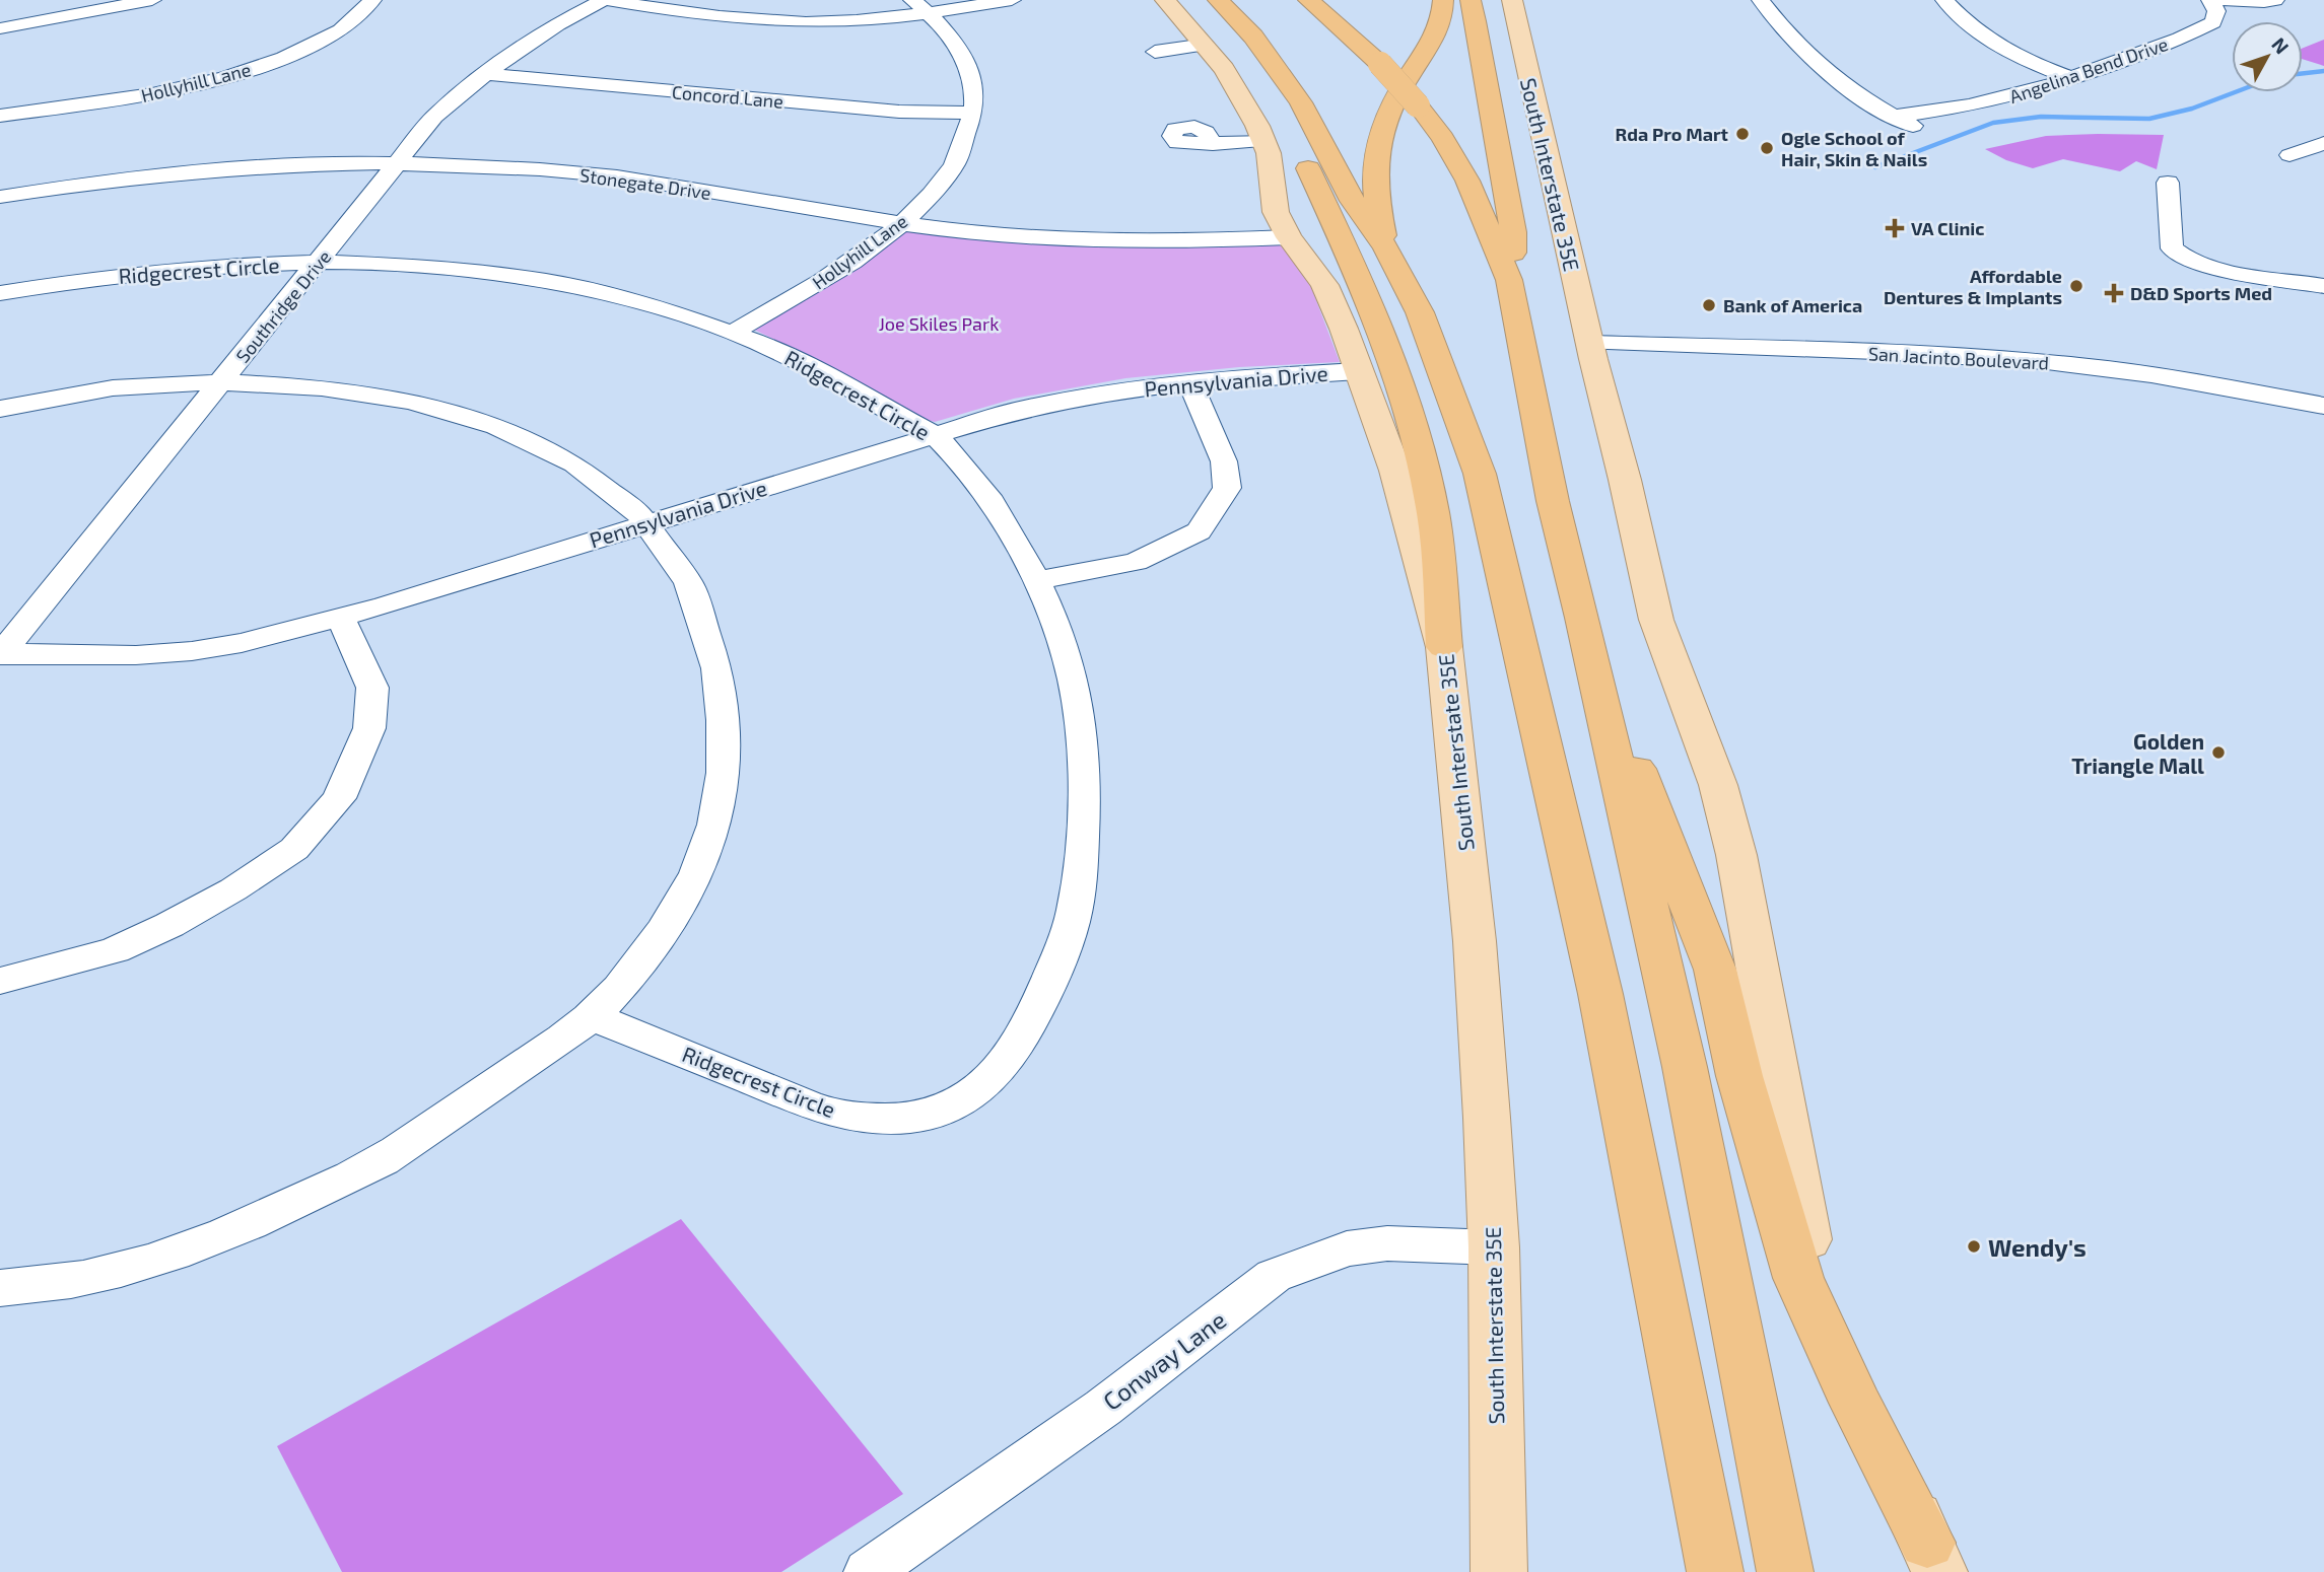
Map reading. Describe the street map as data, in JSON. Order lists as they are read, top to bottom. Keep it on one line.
{"streets":{"main road":["South Interstate 35E"],"street":["Angelina Bend Drive","Hollyhill Lane","Concord Lane","Stonegate Drive","Ridgecrest Circle","Southridge Drive","San Jacinto Boulevard","Pennsylvania Drive","Conway Lane"]},"crossings":[["Hollyhill Lane","Concord Lane"],["Hollyhill Lane","Stonegate Drive"],["Hollyhill Lane","Ridgecrest Circle"],["Concord Lane","Southridge Drive"],["South Interstate 35E","Stonegate Drive"],["South Interstate 35E","San Jacinto Boulevard"],["South Interstate 35E","Pennsylvania Drive"],["South Interstate 35E","Conway Lane"],["Stonegate Drive","Southridge Drive"],["Ridgecrest Circle","Southridge Drive"],["Ridgecrest Circle","Pennsylvania Drive"],["Southridge Drive","Pennsylvania Drive"]],"parks":["Joe Skiles Park"],"places":{"other":["Rda Pro Mart","Ogle School of Hair, Skin & Nails","Affordable Dentures & Implants","Bank of America","Golden Triangle Mall","Wendy's"],"health":["VA Clinic","D&D Sports Med"]},"north":"top right"}
